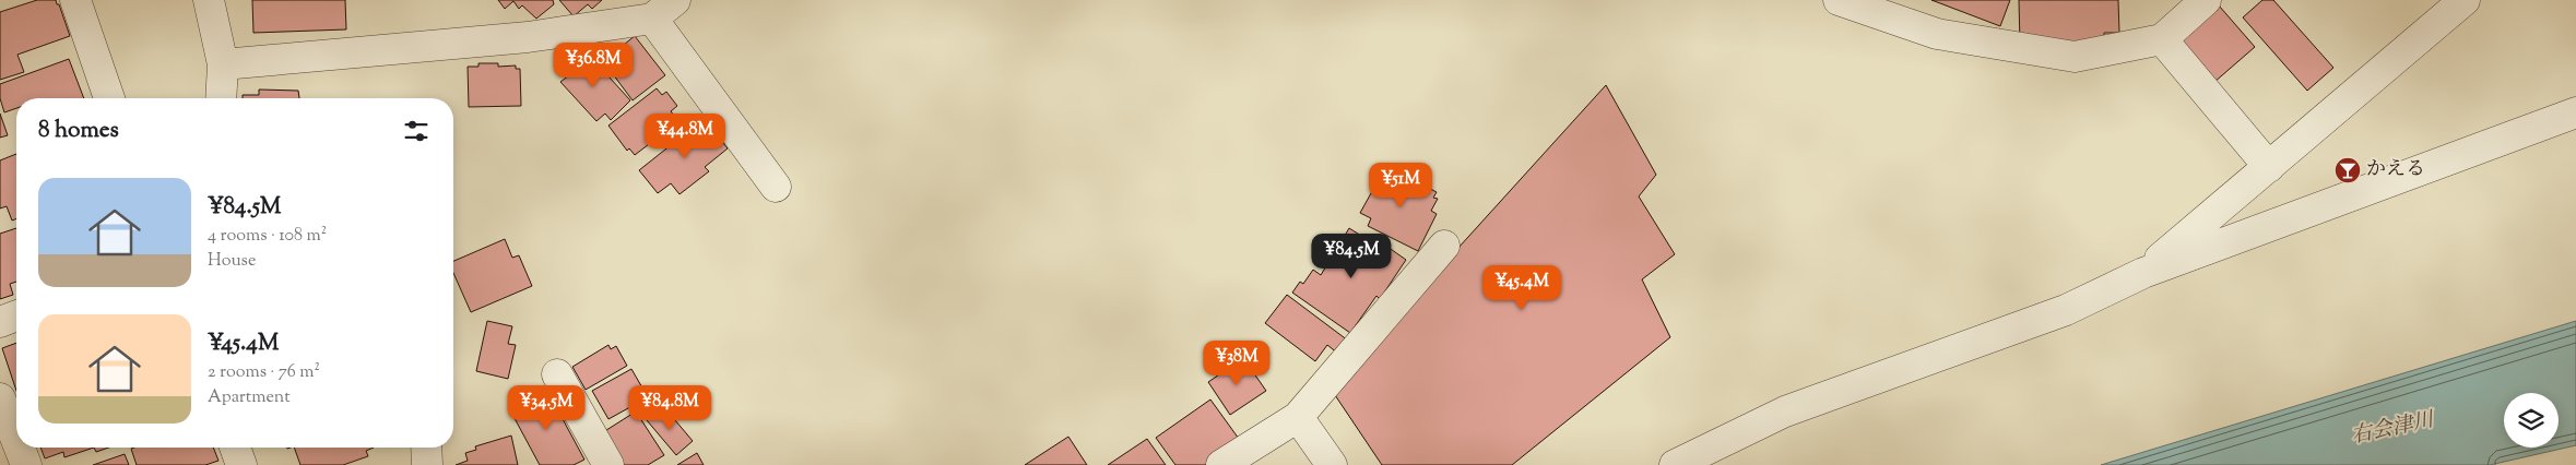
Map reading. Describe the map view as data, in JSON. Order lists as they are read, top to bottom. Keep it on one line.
{"water":["右会津川"],"places":{"bar":["かえる"]},"page":{"price":["¥36.8M","¥44.8M","¥51M","¥84.5M","¥45.4M","¥38M","¥34.5M","¥84.8M"],"heading":"8 homes","list":[{"name":"¥84.5M","note":"4 rooms · 108 m² · House"},{"name":"¥45.4M","note":"2 rooms · 76 m² · Apartment"}]}}
